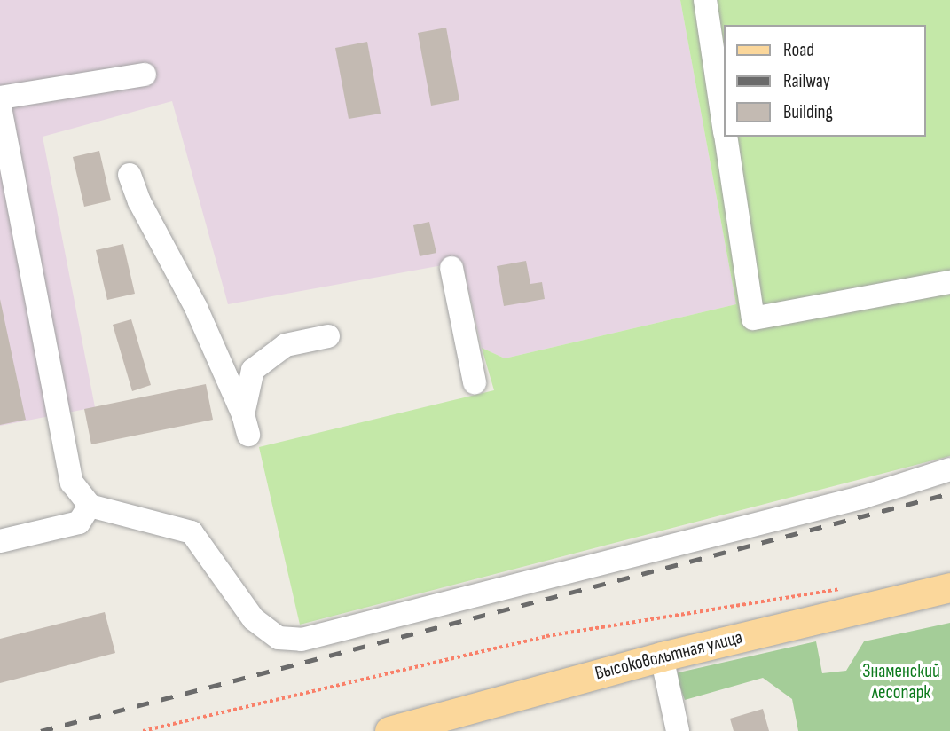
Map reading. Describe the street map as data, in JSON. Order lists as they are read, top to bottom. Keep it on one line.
{"streets":{"main road":["Высоковольтная улица"]},"parks":["Знаменский лесопарк"],"legend":["Road","Railway","Building"]}
